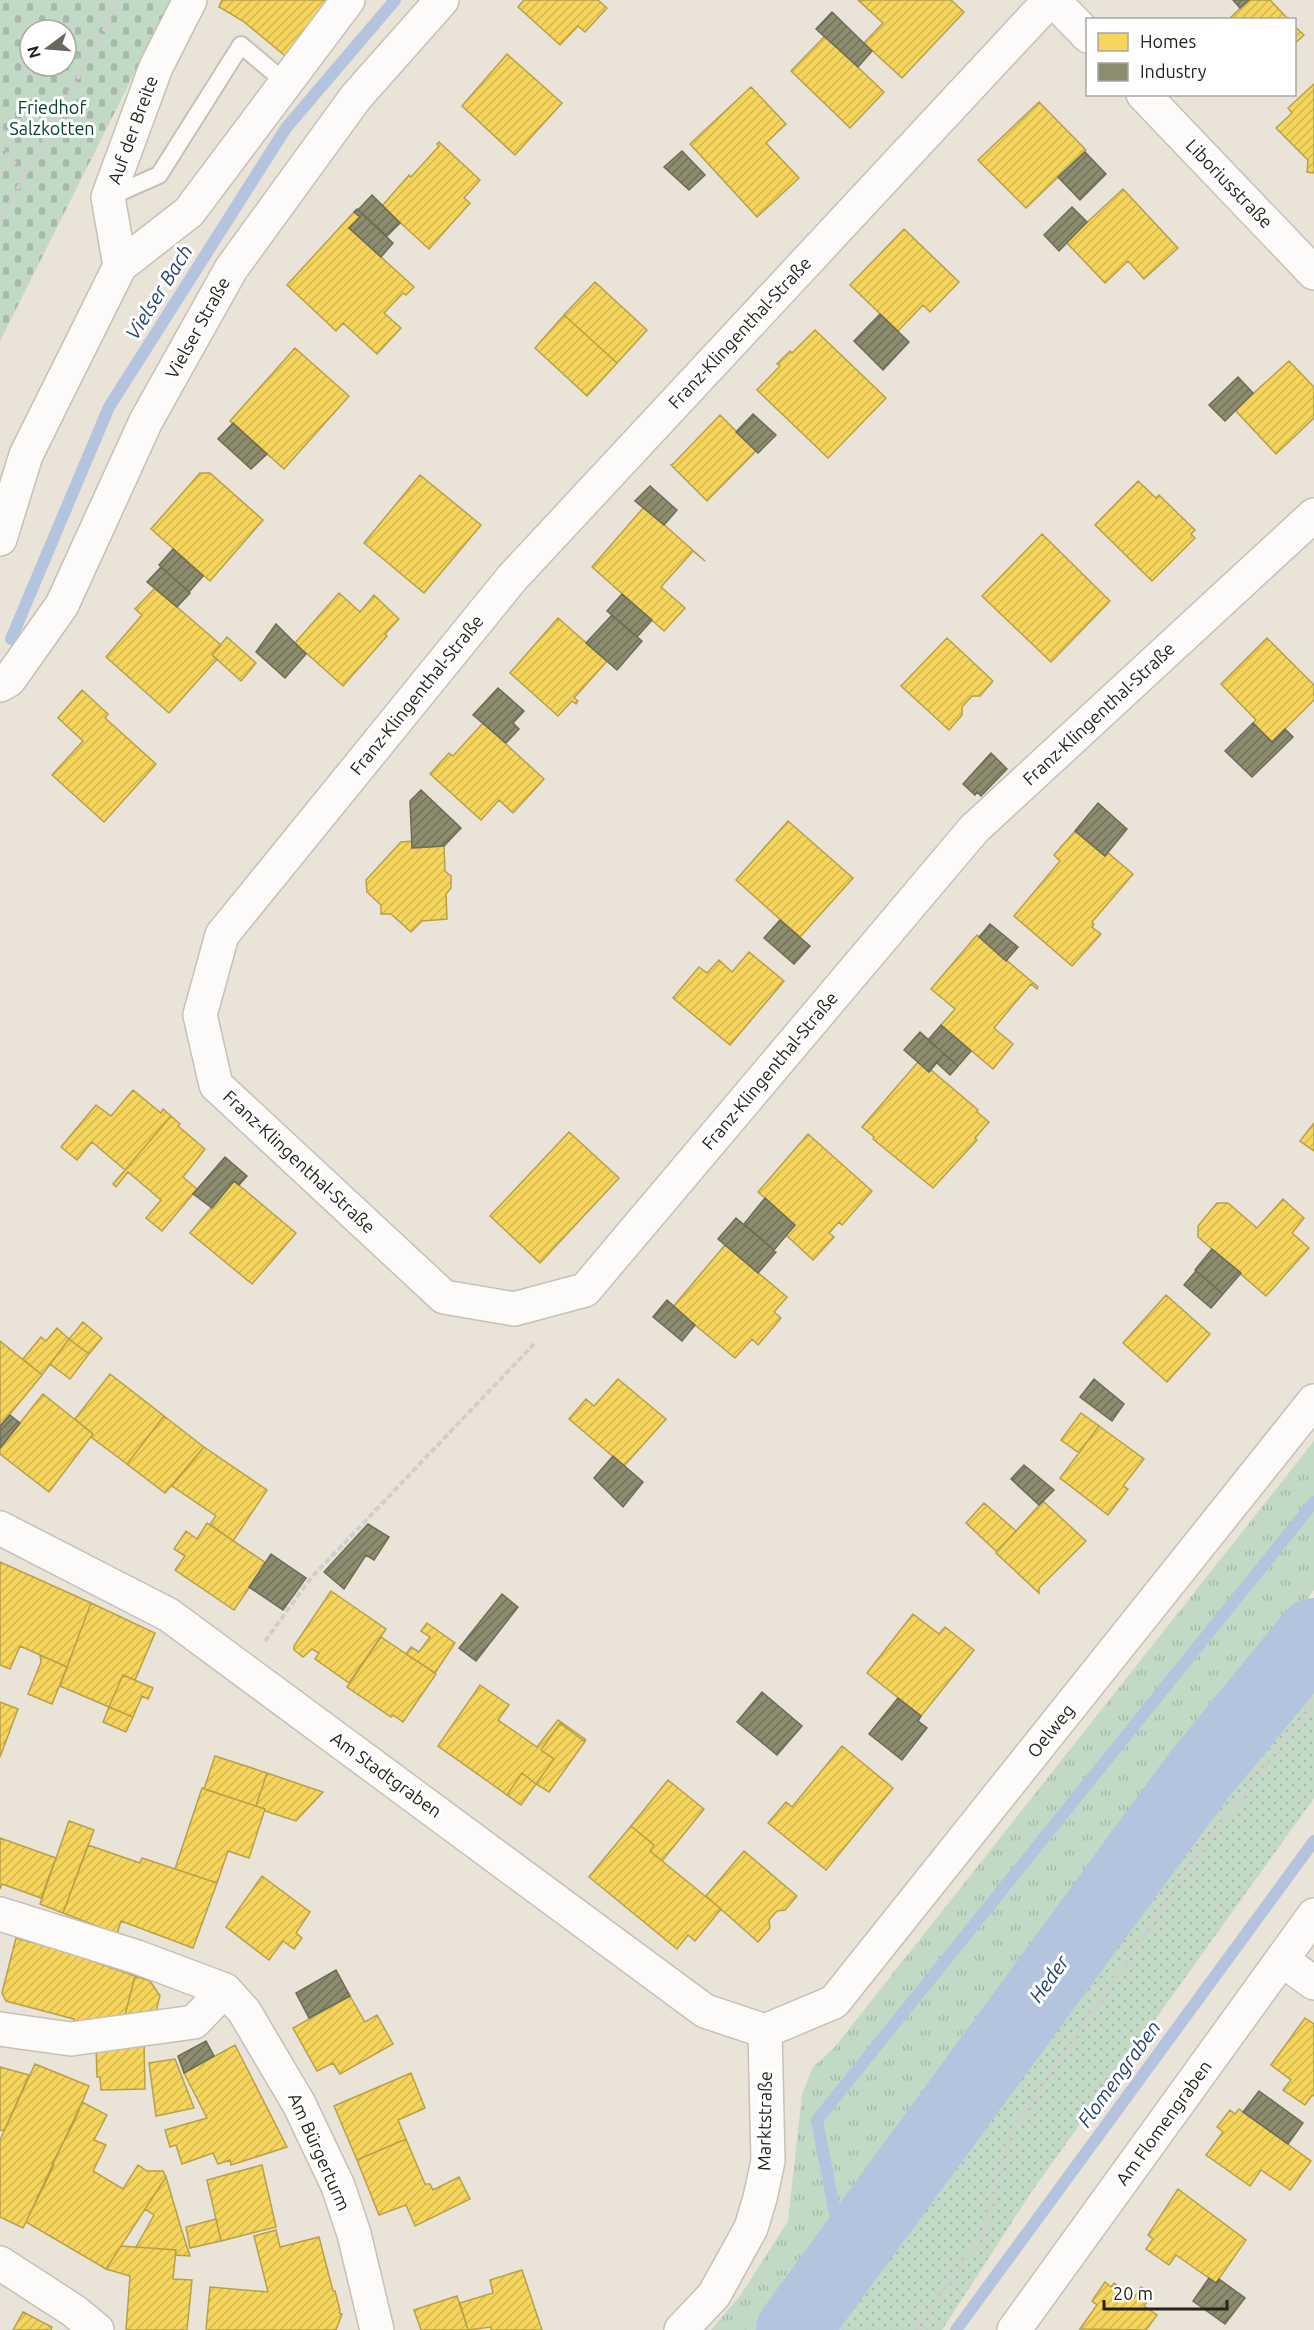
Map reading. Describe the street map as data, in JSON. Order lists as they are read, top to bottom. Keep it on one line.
{"streets":{"street":["Auf der Breite","Liboriusstraße","Vielser Straße","Franz-Klingenthal-Straße","Oelweg","Am Stadtgraben","Marktstraße","Am Flomengraben","Am Bürgerturm"]},"crossings":[["Oelweg","Am Stadtgraben"],["Oelweg","Marktstraße"],["Am Stadtgraben","Marktstraße"]],"water":["Vielser Bach","Heder","Flomengraben"],"parks":["Friedhof Salzkotten"],"legend":["Homes","Industry"],"scale_bar":"20 m","north":"left"}
